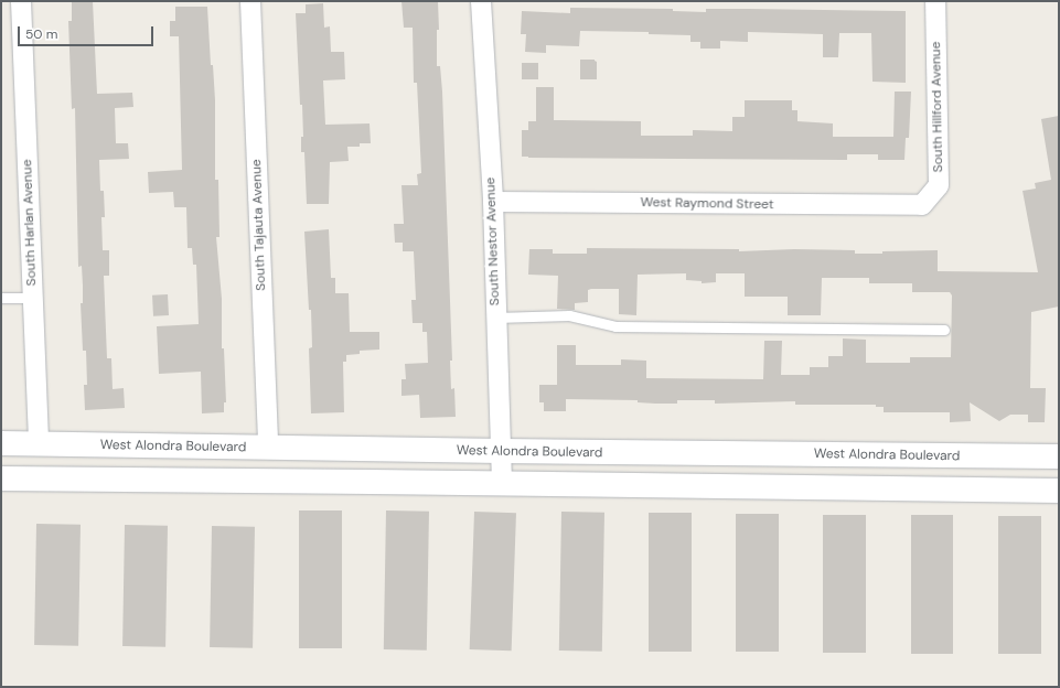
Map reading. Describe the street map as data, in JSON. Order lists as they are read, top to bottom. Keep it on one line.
{"streets":{"main road":["West Alondra Boulevard"],"street":["South Hillford Avenue","West Raymond Street","South Harlan Avenue","South Tajauta Avenue","South Nestor Avenue"]},"crossings":[["South Hillford Avenue","West Raymond Street"],["West Raymond Street","South Nestor Avenue"],["South Harlan Avenue","West Alondra Boulevard"],["South Tajauta Avenue","West Alondra Boulevard"],["South Nestor Avenue","West Alondra Boulevard"]],"scale_bar":"50 m"}
